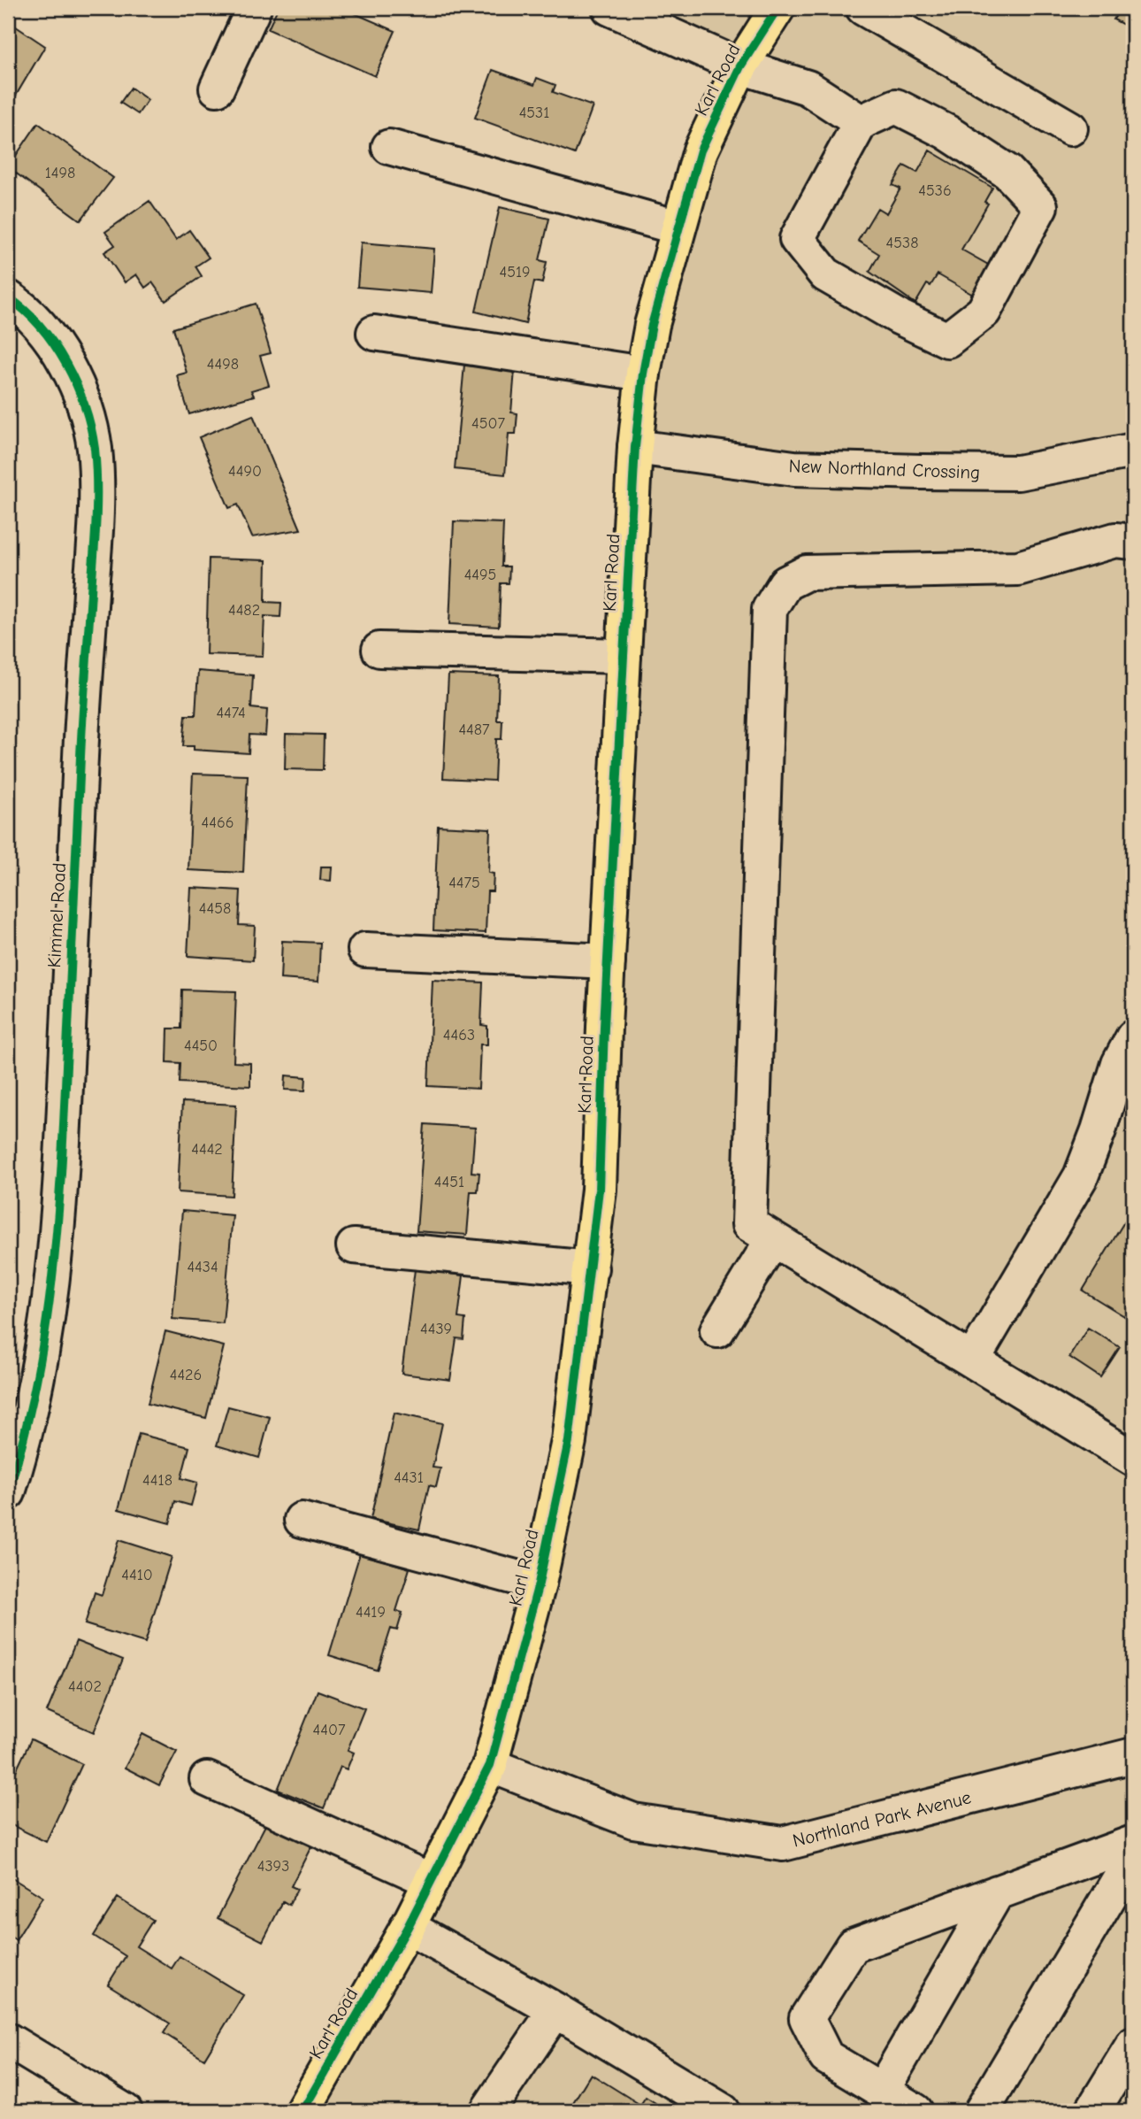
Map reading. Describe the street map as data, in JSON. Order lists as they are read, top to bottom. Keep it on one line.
{"streets":{"main road":["Karl Road"],"street":["New Northland Crossing","Kimmel Road","Northland Park Avenue"]},"crossings":[["Karl Road","New Northland Crossing"],["Karl Road","Northland Park Avenue"]],"house_numbers":["4531","1498","4536","4538","4519","4498","4507","4490","4495","4482","4474","4487","4466","4475","4458","4463","4450","4442","4451","4434","4439","4426","4431","4418","4410","4419","4402","4407","4393"]}
